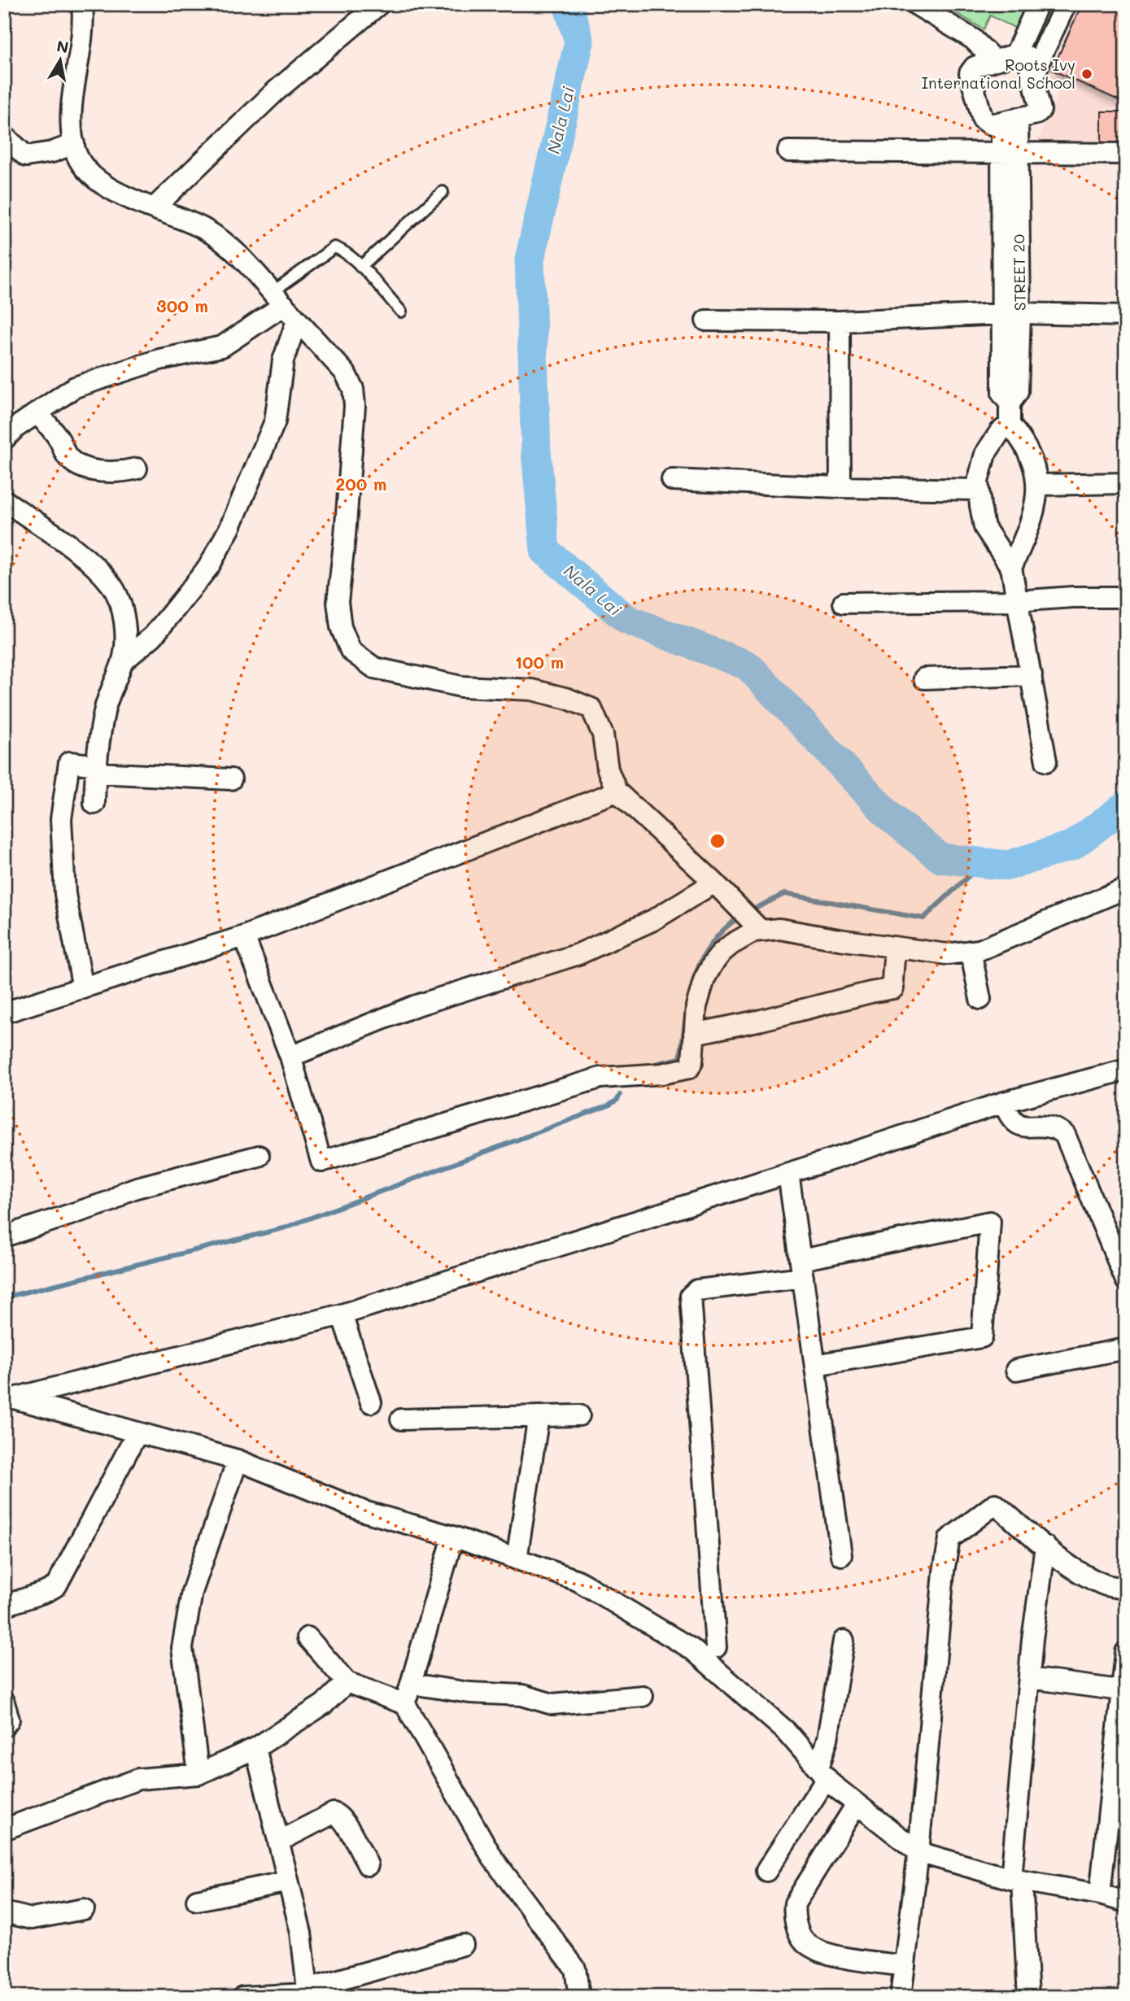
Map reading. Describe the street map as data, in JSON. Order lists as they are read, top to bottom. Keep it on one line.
{"streets":{"street":["STREET 20"]},"water":["Nala Lai"],"places":["Roots Ivy International School"],"north":"top","rings":["300 m","200 m","100 m"]}
